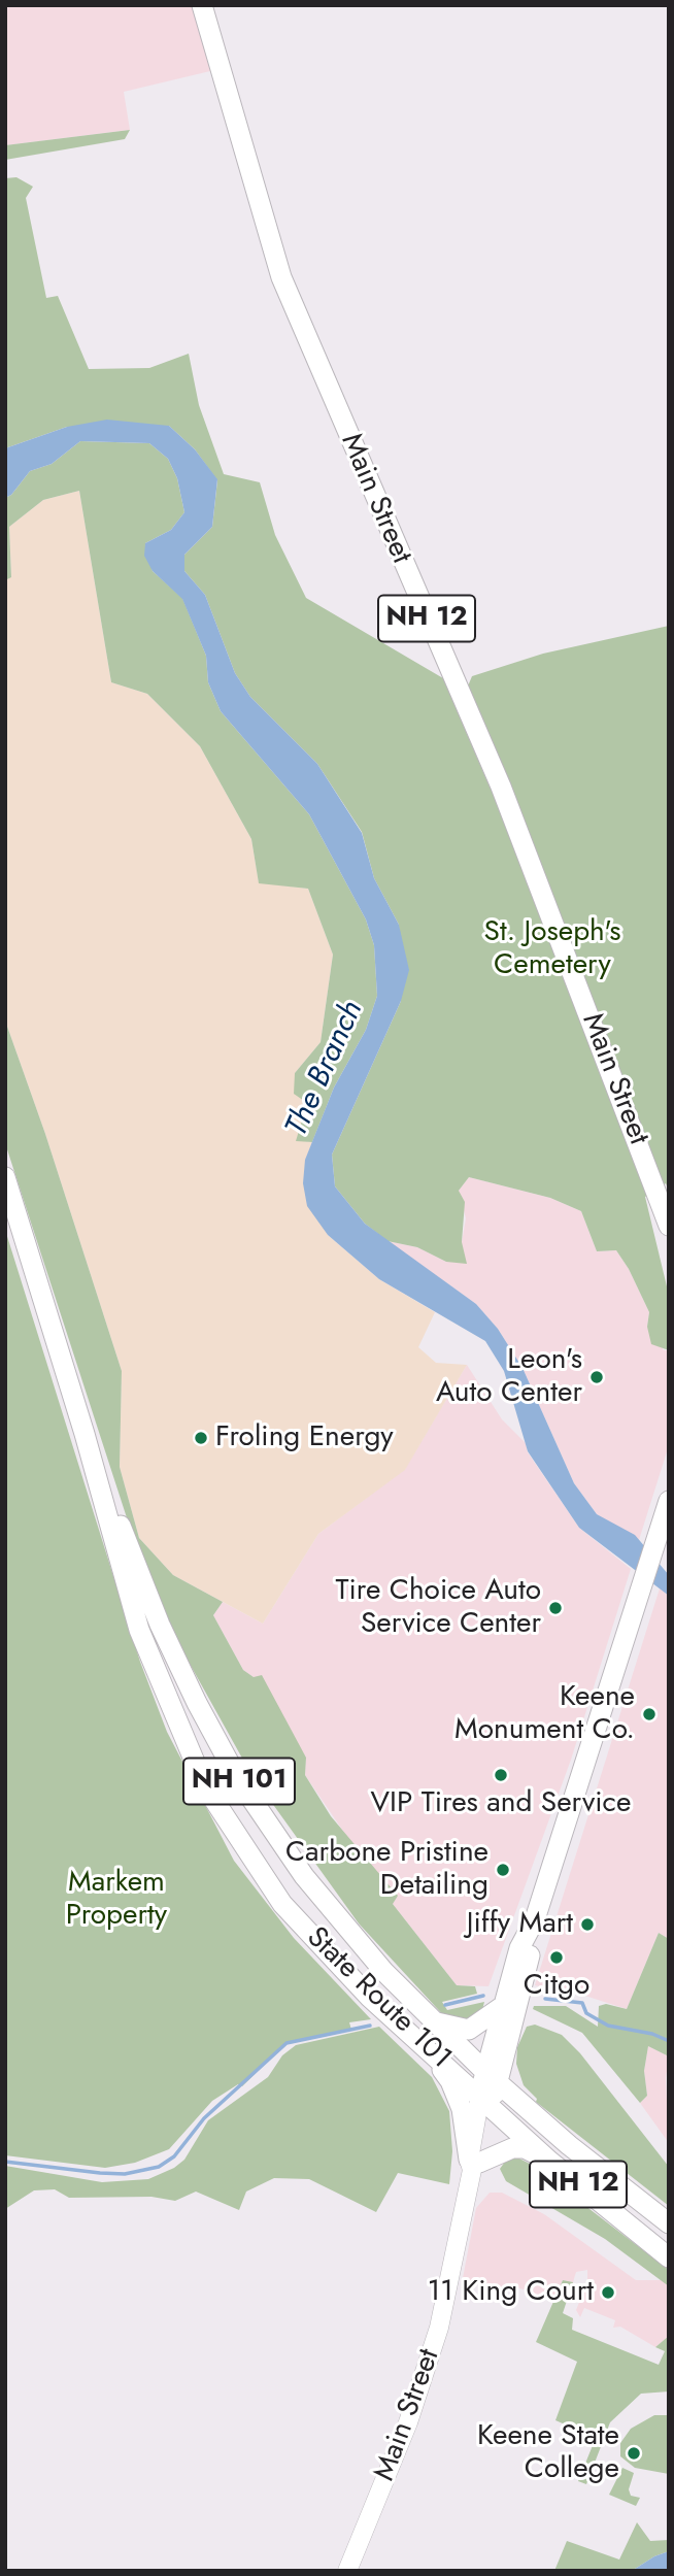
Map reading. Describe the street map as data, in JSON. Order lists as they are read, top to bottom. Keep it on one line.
{"streets":{"highway":["Main Street","NH 12","NH 101","State Route 101"]},"crossings":[["Main Street","State Route 101"]],"water":["The Branch"],"parks":["St. Joseph's Cemetery","Markem Property"],"places":["Leon's Auto Center","Froling Energy","Tire Choice Auto Service Center","Keene Monument Co.","VIP Tires and Service","Carbone Pristine Detailing","Jiffy Mart","Citgo","11 King Court","Keene State College"]}
